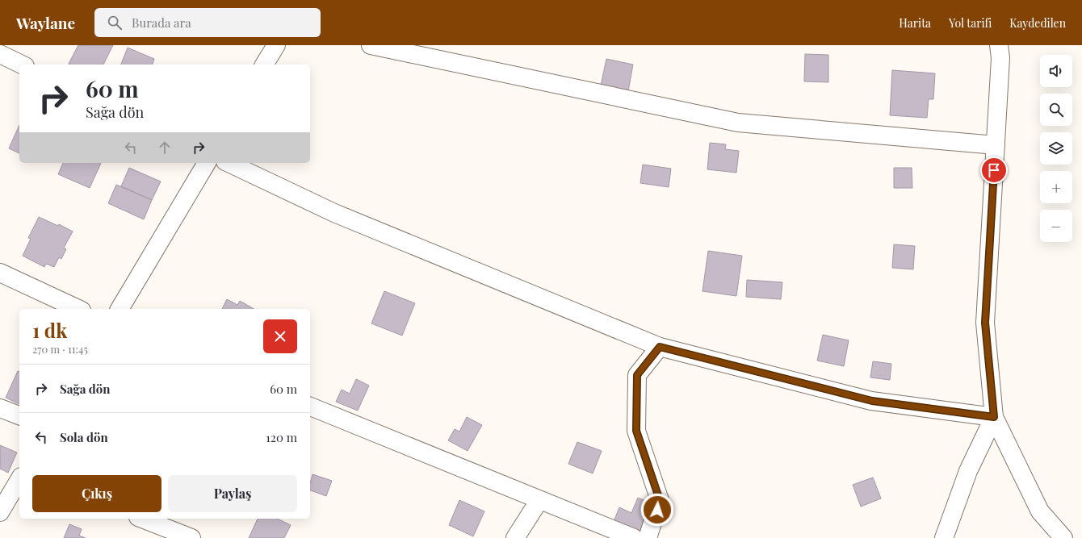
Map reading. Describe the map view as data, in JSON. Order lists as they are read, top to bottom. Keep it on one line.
{"page":{"header":"Waylane","search":"Burada ara","nav":["Harita","Yol tarifi","Kaydedilen"],"map_buttons":["+","−"],"turn":["60 m","Sağa dön"],"heading":["1 dk","270 m · 11:45"],"list":[{"name":"Sağa dön","value":"60 m"},{"name":"Sola dön","value":"120 m"}],"buttons":["Çıkış","Paylaş"]}}
